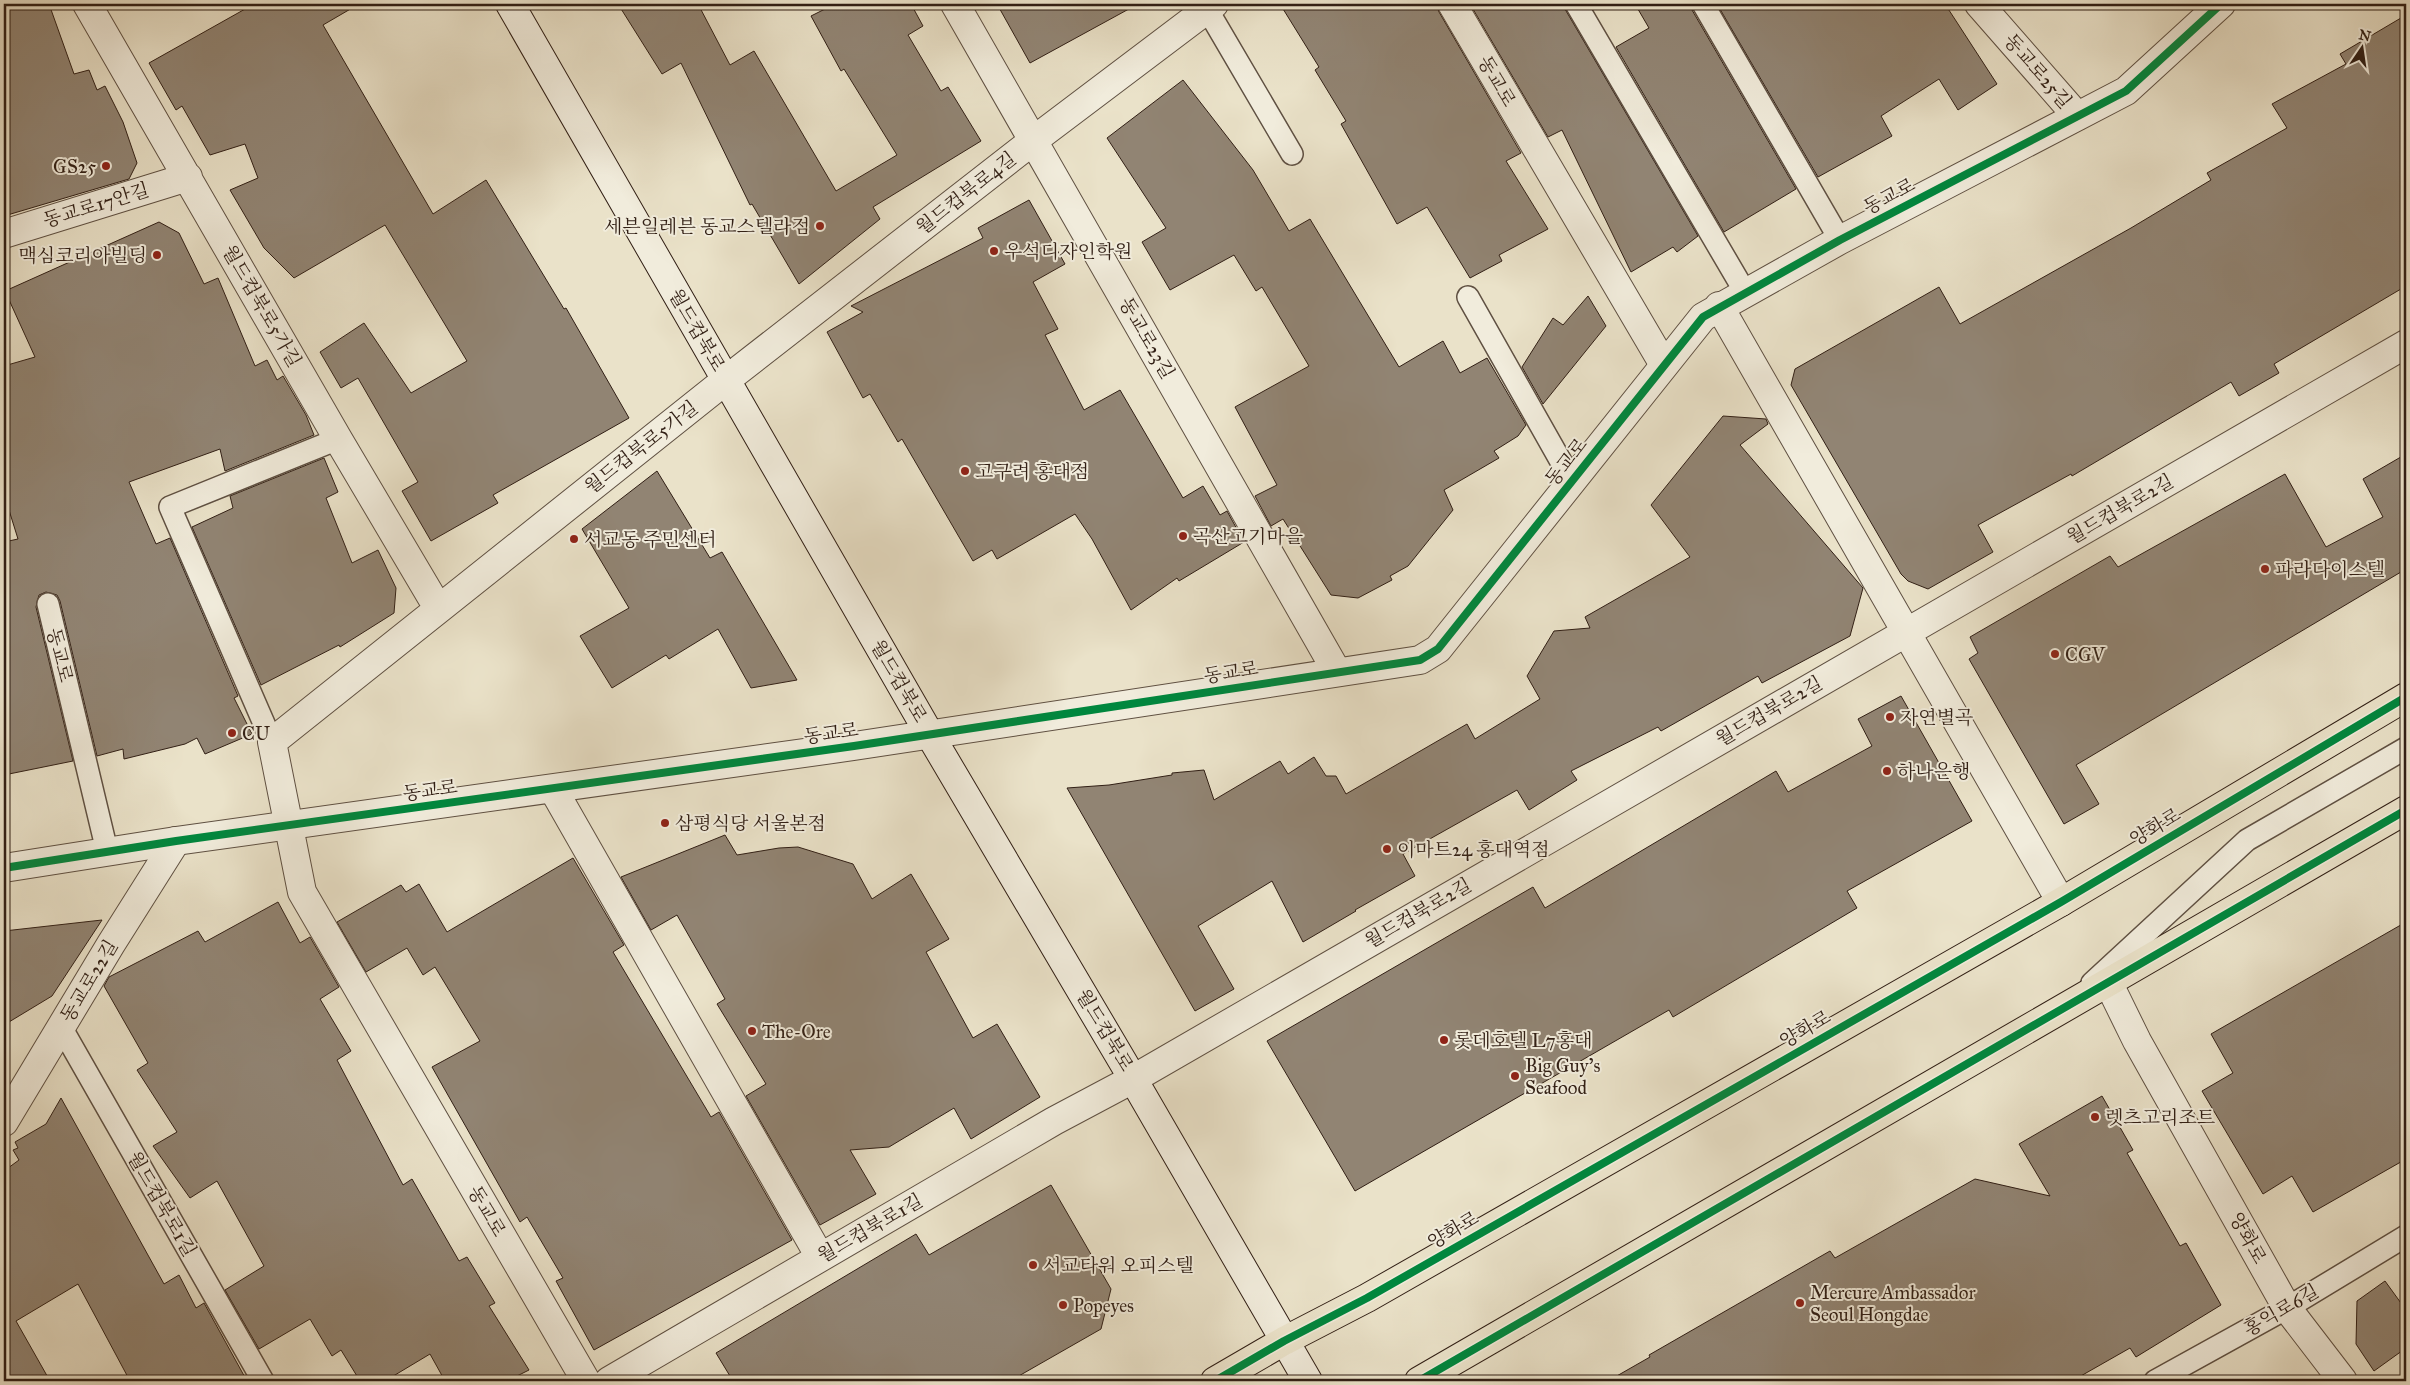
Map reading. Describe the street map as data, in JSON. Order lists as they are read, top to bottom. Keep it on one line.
{"streets":{"main road":["양화로"],"street":["동교로25길","동교로","월드컵북로4길","동교로17안길","월드컵북로5가길","월드컵북로","동교로23길","월드컵북로2길","동교로22길","월드컵북로1길"],"lane":["홍익로6길"]},"crossings":[["동교로25길","동교로"],["동교로","월드컵북로"],["동교로","동교로23길"],["동교로","동교로22길"],["월드컵북로4길","월드컵북로5가길"],["월드컵북로4길","월드컵북로"],["월드컵북로4길","동교로23길"],["동교로17안길","월드컵북로5가길"],["월드컵북로5가길","월드컵북로"],["월드컵북로","월드컵북로2길"],["월드컵북로","양화로"],["월드컵북로","월드컵북로1길"],["월드컵북로2길","월드컵북로1길"],["양화로","홍익로6길"],["동교로22길","월드컵북로1길"]],"places":["GS25","세븐일레븐 동교스텔라점","우석디자인학원","맥심코리아빌딩","고구려 홍대점","곡산고기마을","서교동 주민센터","파라다이스텔","CGV","자연별곡","CU","하나은행","삼평식당 서울본점","이마트24 홍대역점","The-Ore","롯데호텔 L7홍대","Big Guy's Seafood","렛츠고리조트","서교타워 오피스텔","Mercure Ambassador Seoul Hongdae","Popeyes"],"north":"top"}
